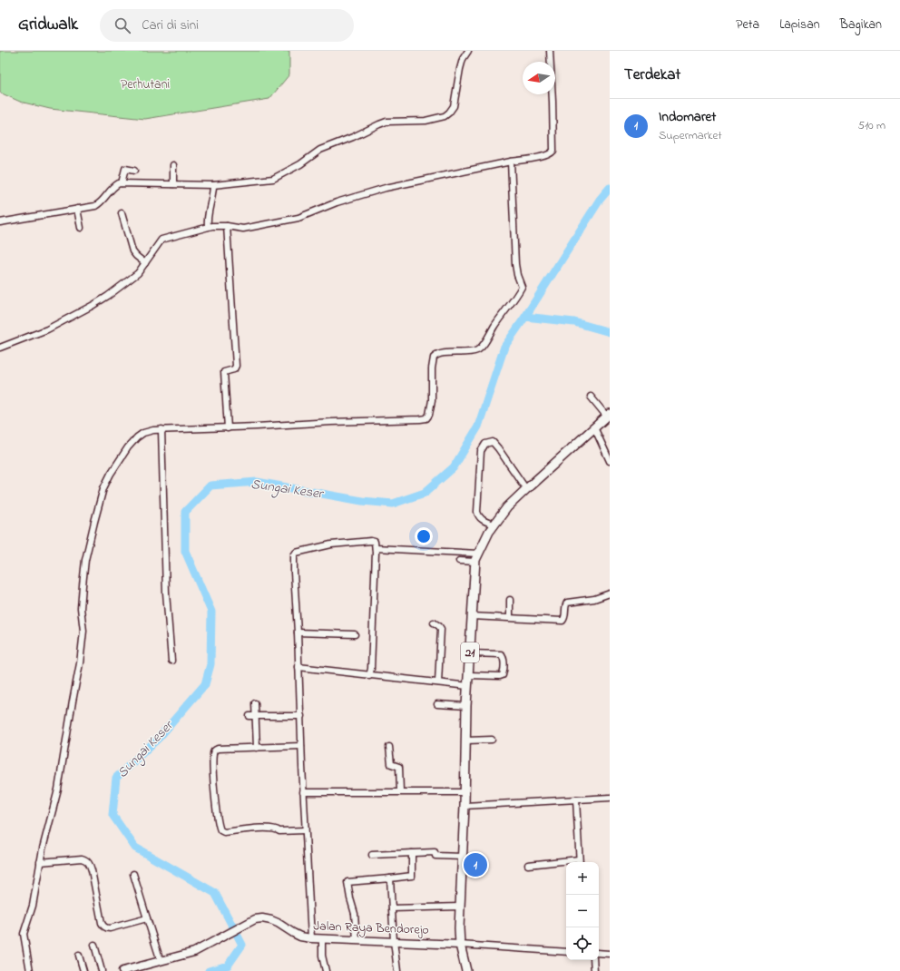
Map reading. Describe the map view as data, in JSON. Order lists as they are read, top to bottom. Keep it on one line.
{"streets":{"highway":["21"],"main road":["Jalan Raya Bendorejo"]},"crossings":[["21","Jalan Raya Bendorejo"]],"water":["Sungai Keser"],"parks":["Perhutani"],"north":"left","page":{"header":"Gridwalk","search":"Cari di sini","nav":["Peta","Lapisan","Bagikan"],"heading":"Terdekat","list":[{"mark":"1","name":"Indomaret","note":"Supermarket","value":"510 m"}],"pins":"1","map_buttons":["+","−"]}}
